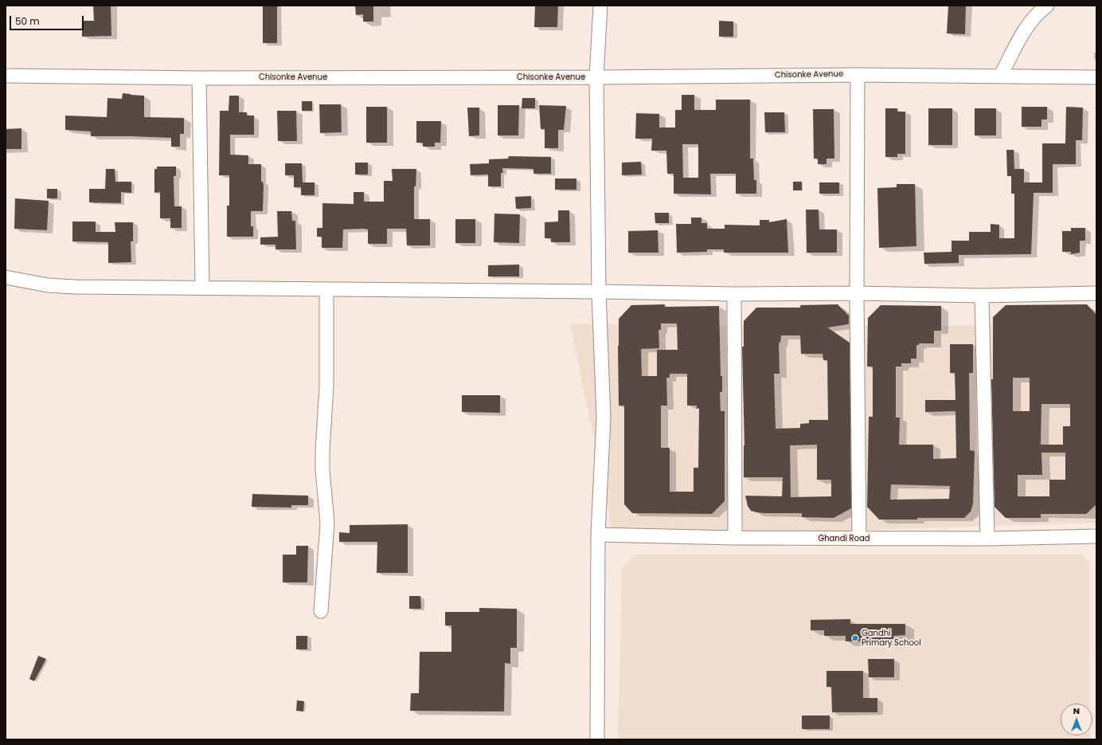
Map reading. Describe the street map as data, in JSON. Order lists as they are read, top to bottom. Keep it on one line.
{"streets":{"street":["Chisonke Avenue","Ghandi Road"]},"places":["Gandhi Primary School"],"scale_bar":"50 m","north":"top"}
